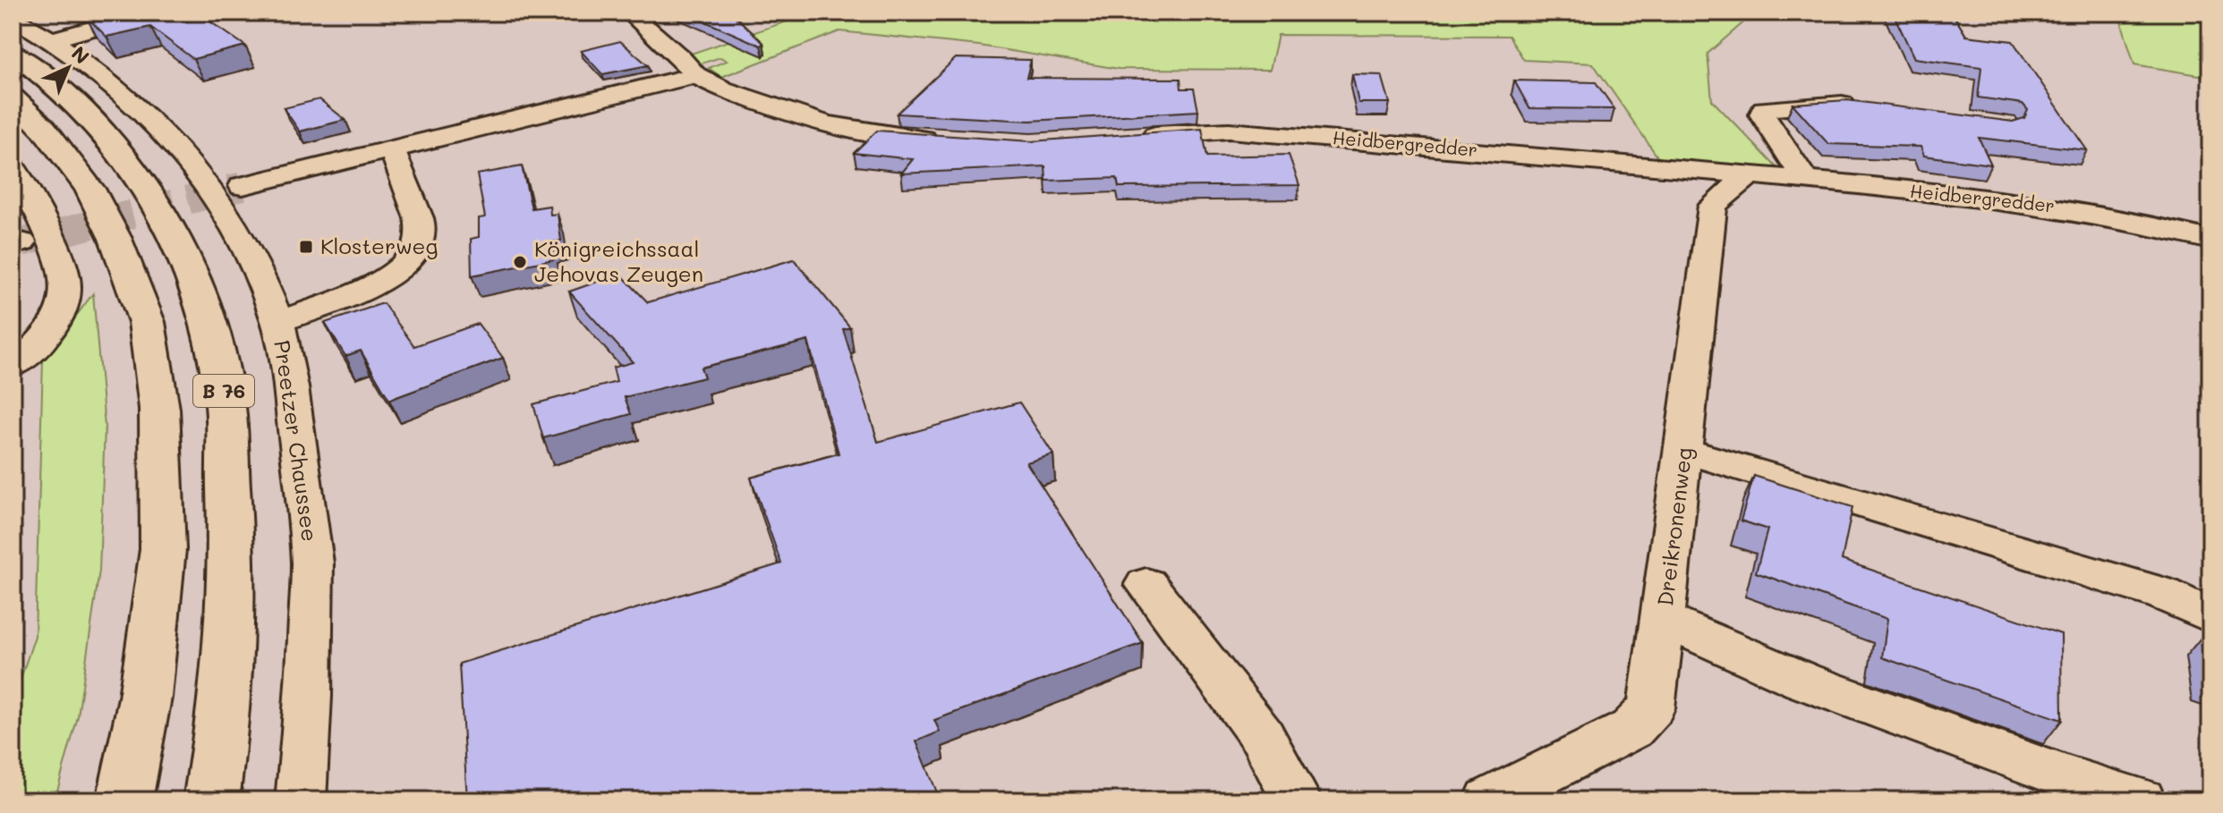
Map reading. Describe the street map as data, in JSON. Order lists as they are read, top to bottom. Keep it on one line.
{"streets":{"highway":["B 76"],"street":["Heidbergredder","Preetzer Chaussee","Dreikronenweg"]},"crossings":[["Heidbergredder","Dreikronenweg"]],"places":{"transit":["Klosterweg"],"other":["Königreichssaal Jehovas Zeugen"]},"north":"top right"}
